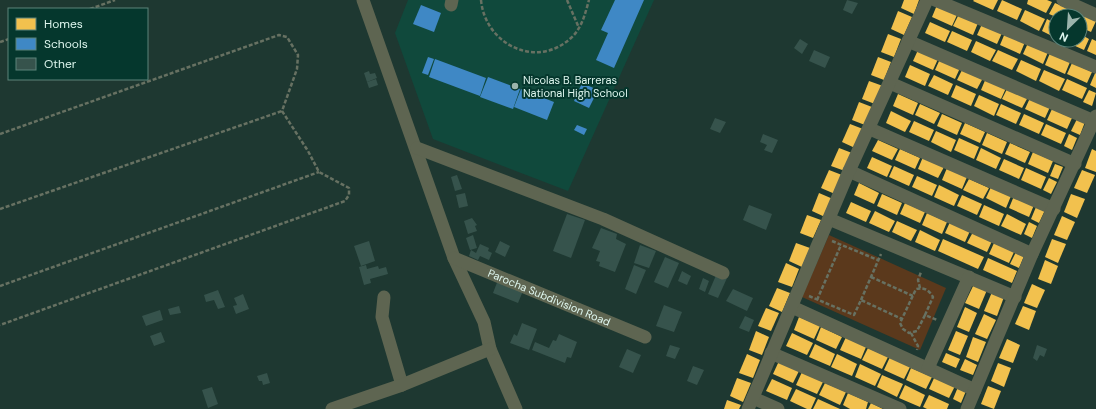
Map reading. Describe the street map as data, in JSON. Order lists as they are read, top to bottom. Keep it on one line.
{"streets":{"street":["Parocha Subdivision Road"]},"places":["Nicolas B. Barreras National High School"],"legend":["Homes","Schools","Other"],"north":"bottom left"}
